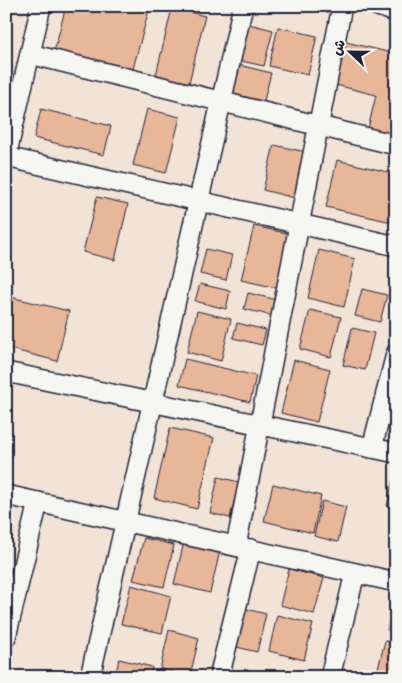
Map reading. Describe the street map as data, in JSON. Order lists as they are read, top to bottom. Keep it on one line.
{"north":"left"}
